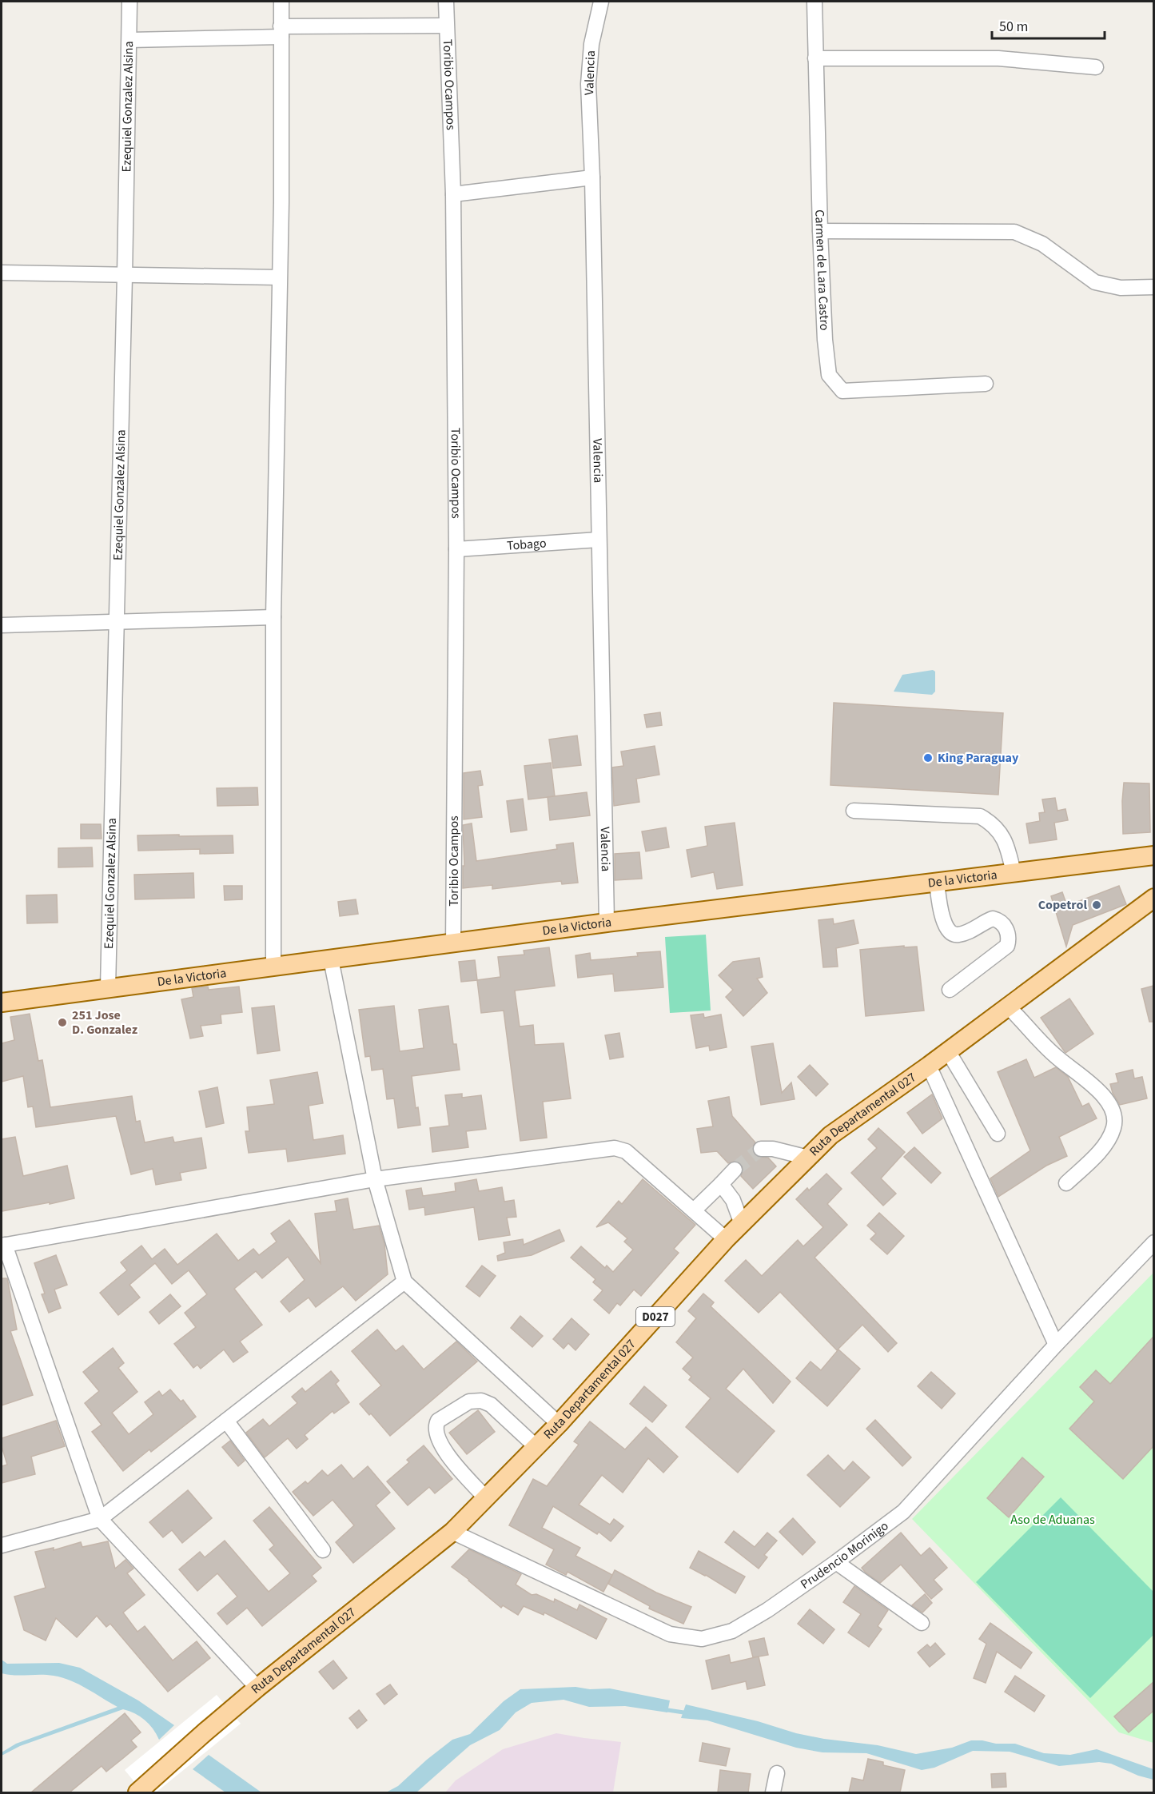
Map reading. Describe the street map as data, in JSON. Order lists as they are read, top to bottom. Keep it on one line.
{"streets":{"main road":["De la Victoria","Ruta Departamental 027","D027"],"street":["Valencia","Toribio Ocampos","Ezequiel Gonzalez Alsina","Carmen de Lara Castro","Tobago","Prudencio Morinigo"]},"crossings":[["Valencia","Tobago"],["Valencia","De la Victoria"],["Toribio Ocampos","Tobago"],["Toribio Ocampos","De la Victoria"],["Ezequiel Gonzalez Alsina","De la Victoria"],["Ruta Departamental 027","Prudencio Morinigo"]],"parks":["Aso de Aduanas"],"places":["King Paraguay","Copetrol","251 Jose D. Gonzalez"],"scale_bar":"50 m"}
